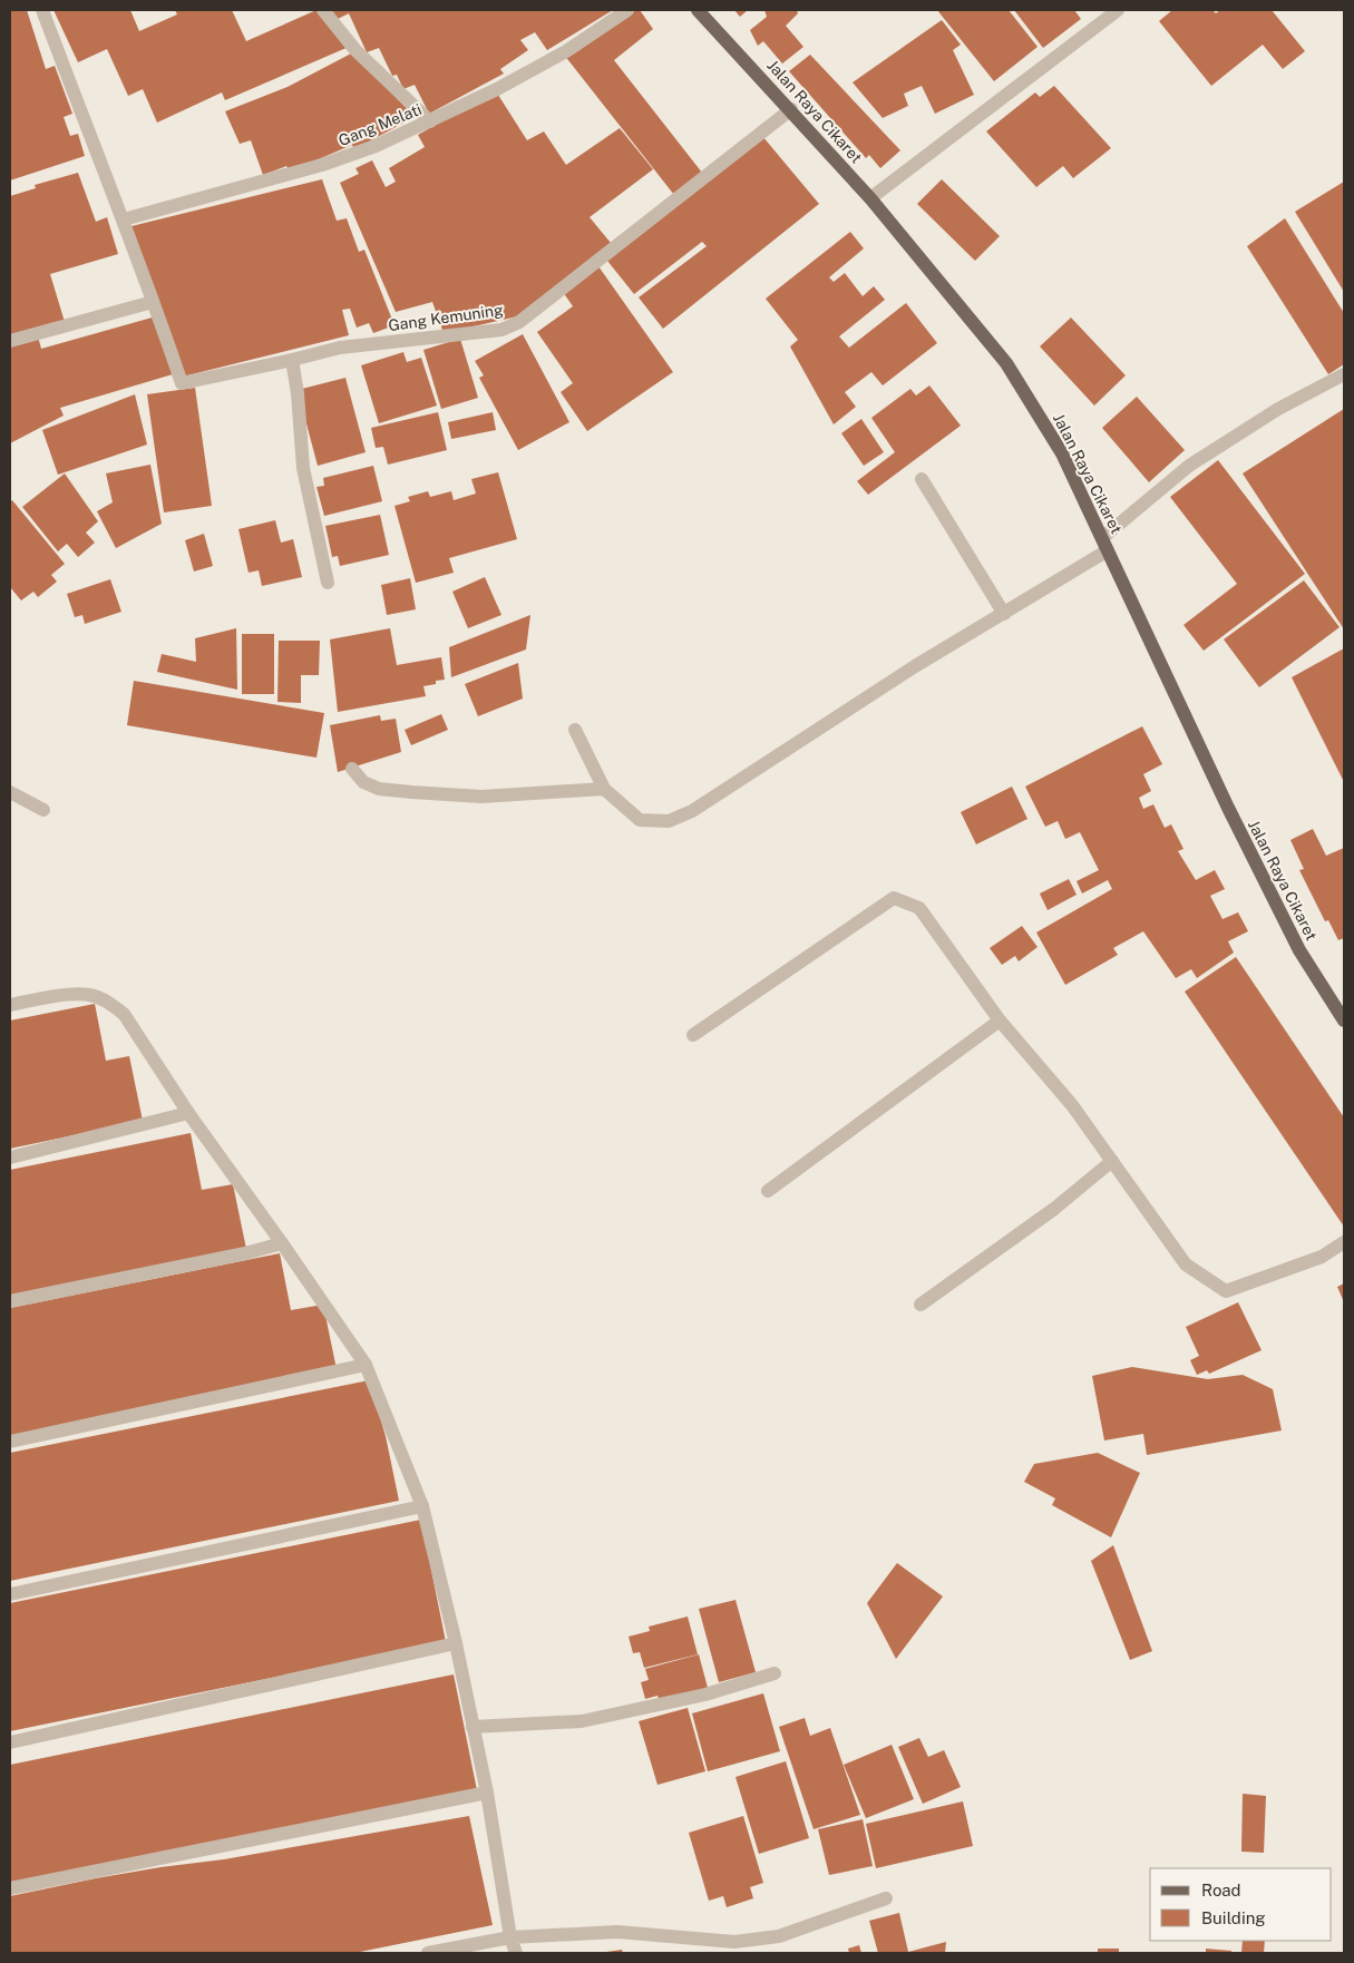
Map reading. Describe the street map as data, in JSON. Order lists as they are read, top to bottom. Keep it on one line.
{"streets":{"main road":["Jalan Raya Cikaret"],"street":["Gang Melati","Gang Kemuning"]},"crossings":[["Jalan Raya Cikaret","Gang Kemuning"]],"legend":["Road","Building"]}
